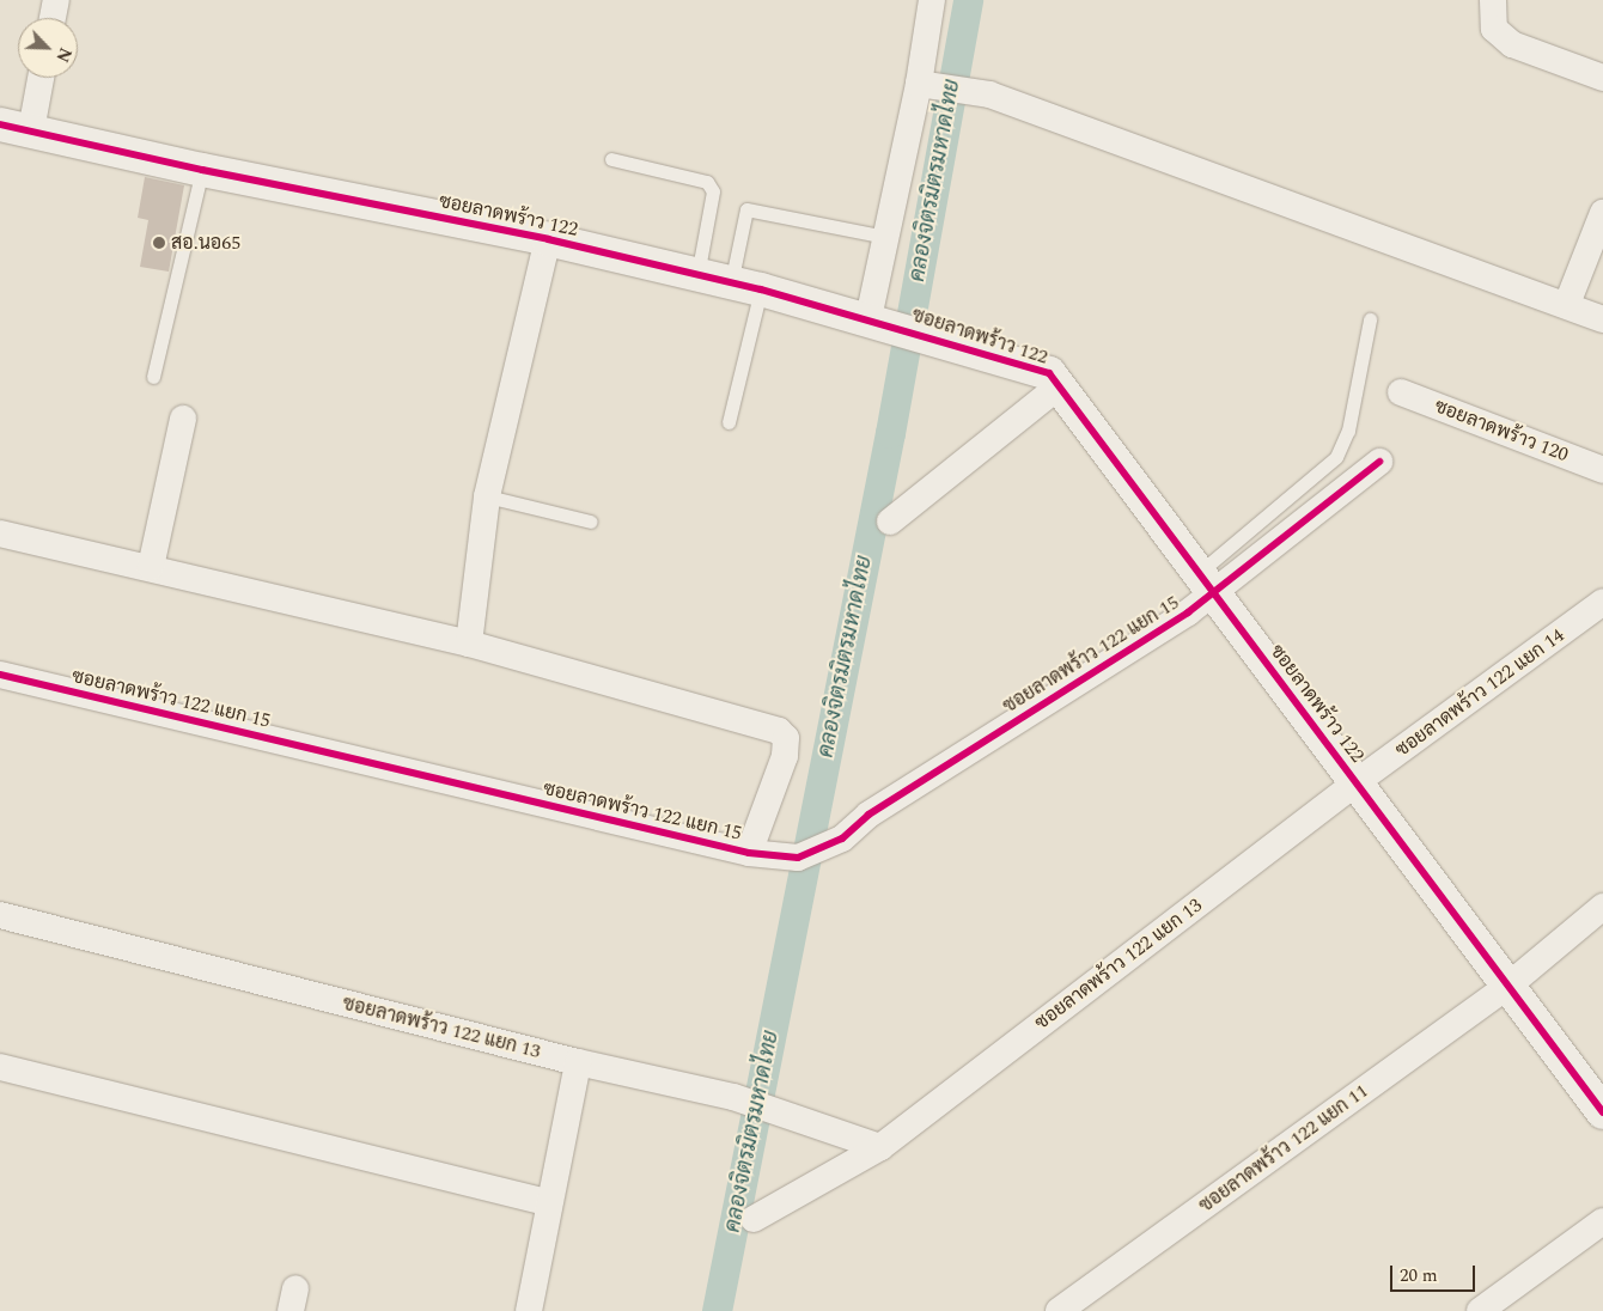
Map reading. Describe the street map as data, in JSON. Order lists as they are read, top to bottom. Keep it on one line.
{"streets":{"street":["ซอยลาดพร้าว 122","ซอยลาดพร้าว 120","ซอยลาดพร้าว 122 แยก 15","ซอยลาดพร้าว 122 แยก 14","ซอยลาดพร้าว 122 แยก 13","ซอยลาดพร้าว 122 แยก 11"]},"crossings":[["ซอยลาดพร้าว 122","ซอยลาดพร้าว 122 แยก 15"],["ซอยลาดพร้าว 122","ซอยลาดพร้าว 122 แยก 14"],["ซอยลาดพร้าว 122","ซอยลาดพร้าว 122 แยก 13"],["ซอยลาดพร้าว 122","ซอยลาดพร้าว 122 แยก 11"],["ซอยลาดพร้าว 122 แยก 14","ซอยลาดพร้าว 122 แยก 13"]],"water":["คลองจิตรมิตรมหาดไทย"],"places":["สอ.นอ65"],"scale_bar":"20 m","north":"bottom right"}
